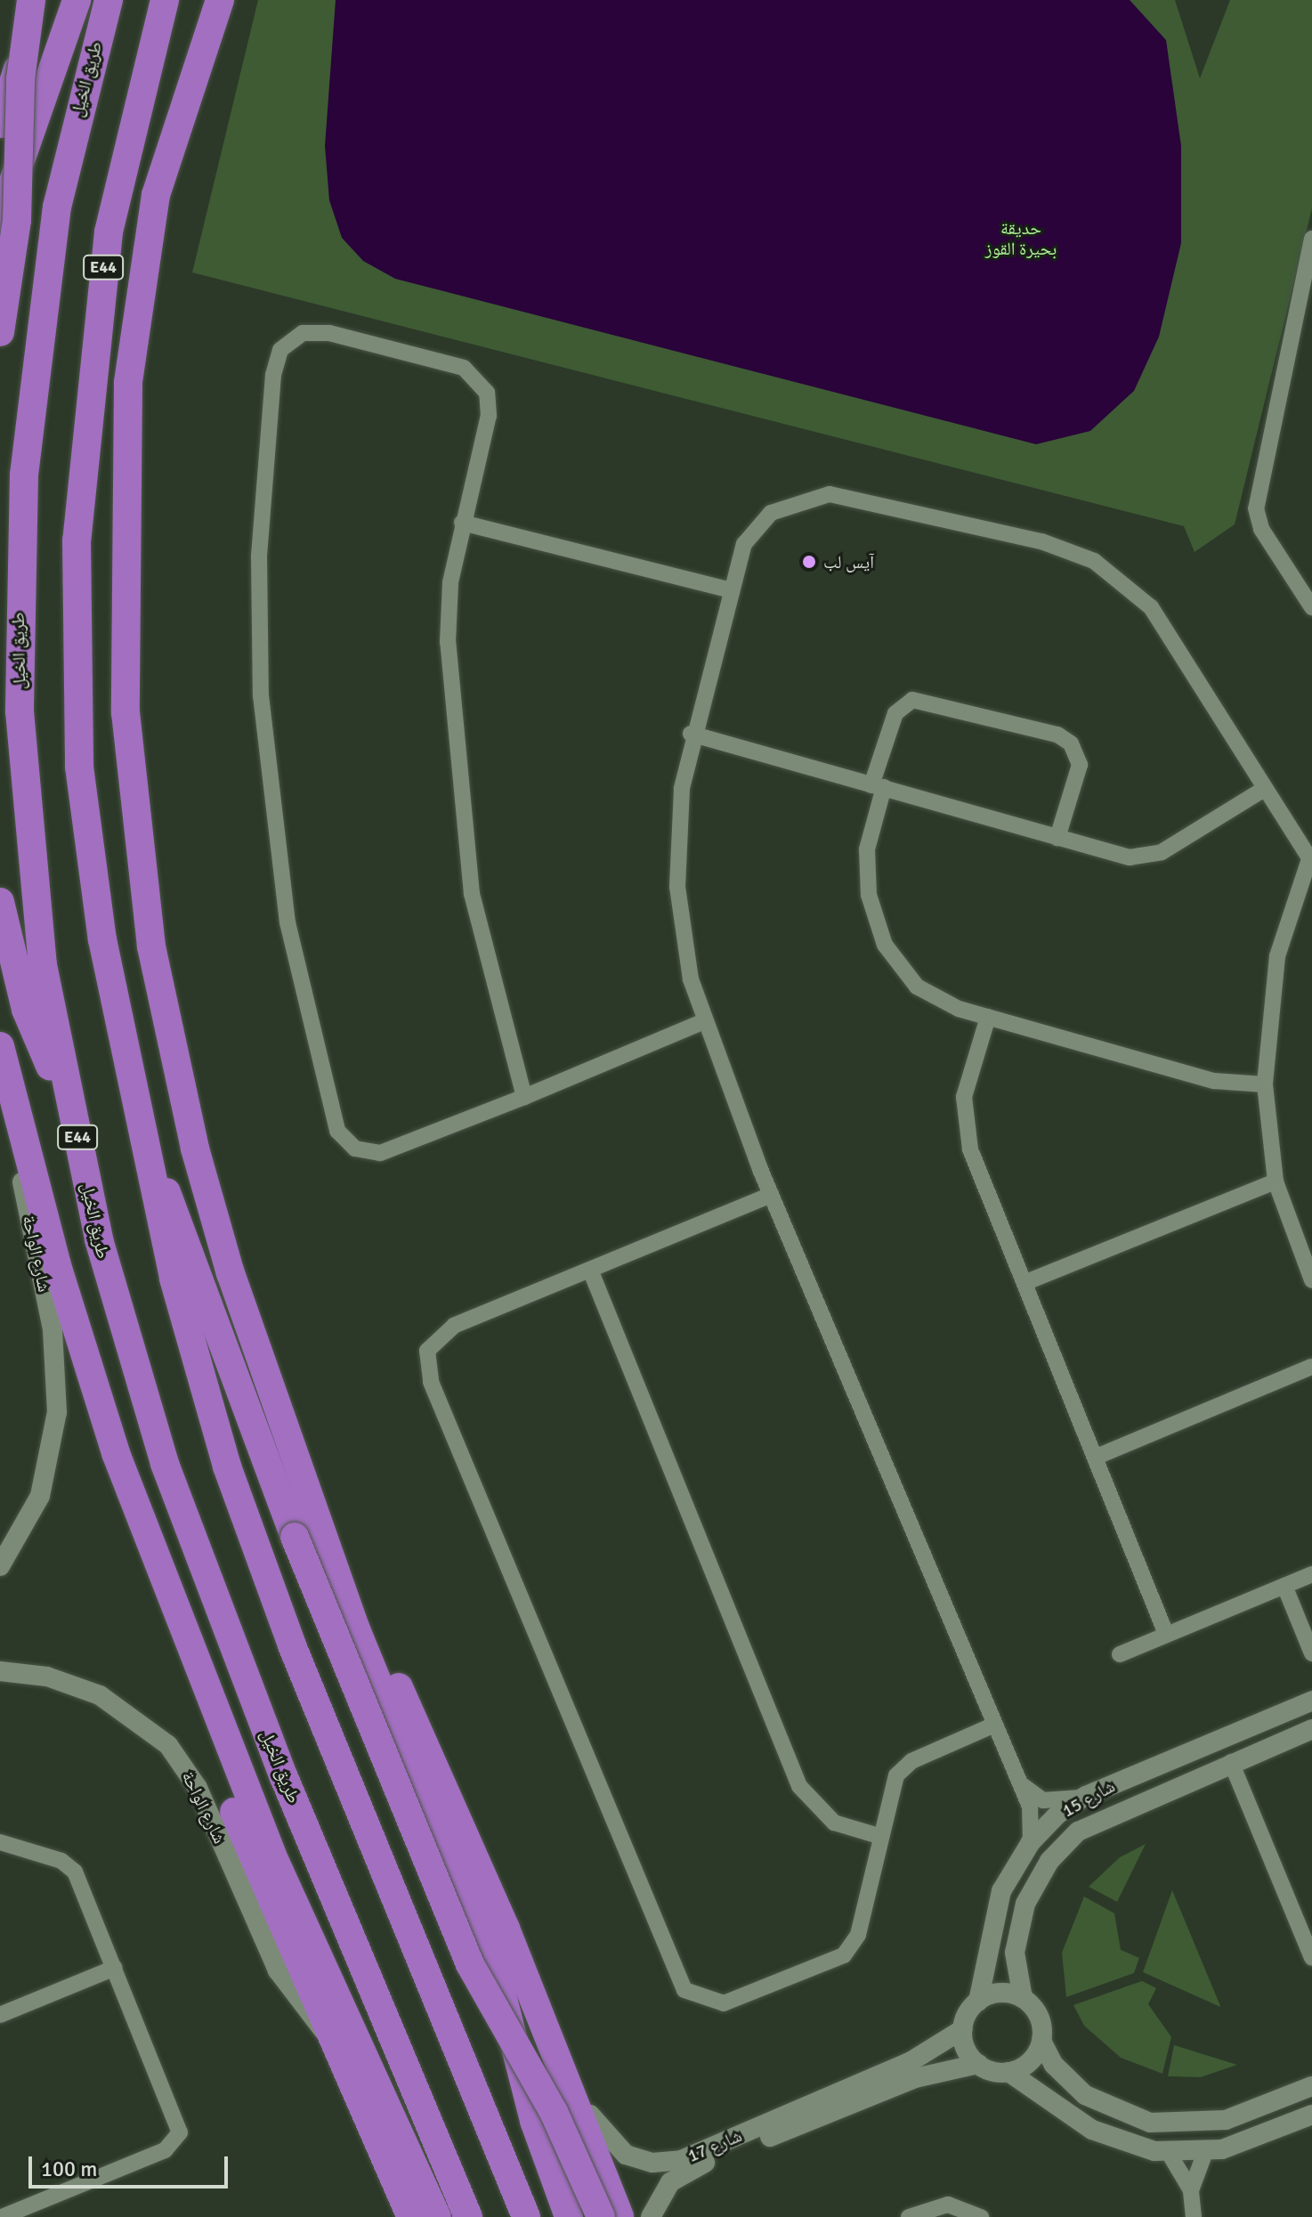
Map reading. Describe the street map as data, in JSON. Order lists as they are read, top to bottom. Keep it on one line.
{"streets":{"highway":["طريق الخيل","E44"],"street":["شارع الواحة","شارع 15","17 شارع"]},"crossings":[["شارع 15","17 شارع"]],"parks":["حديقة بحيرة القوز"],"places":["آيس لب"],"scale_bar":"100 m"}
